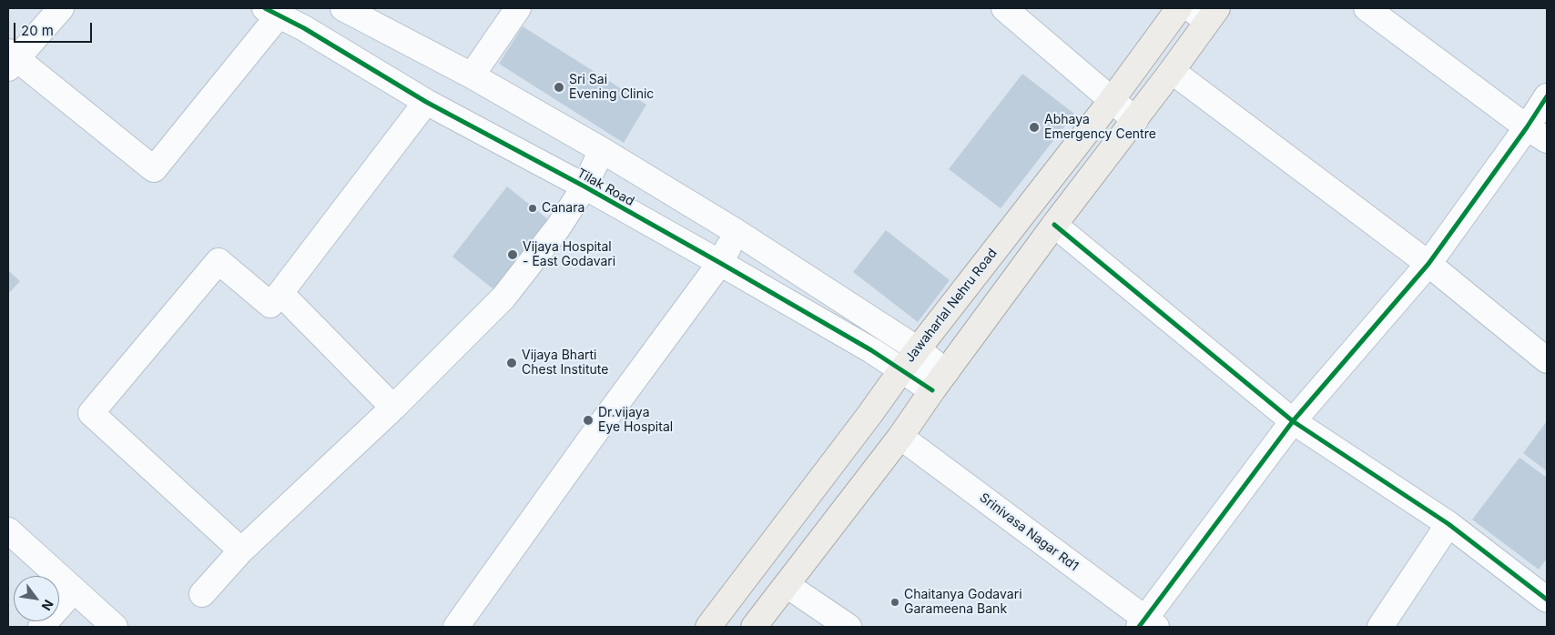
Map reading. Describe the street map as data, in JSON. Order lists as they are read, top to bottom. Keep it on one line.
{"streets":{"main road":["Jawaharlal Nehru Road"],"street":["Tilak Road","Srinivasa Nagar Rd1"]},"crossings":[["Tilak Road","Jawaharlal Nehru Road"]],"places":["Sri Sai Evening Clinic","Abhaya Emergency Centre","Canara","Vijaya Hospital - East Godavari","Vijaya Bharti Chest Institute","Dr.vijaya Eye Hospital","Chaitanya Godavari Garameena Bank"],"scale_bar":"20 m","north":"bottom right"}
